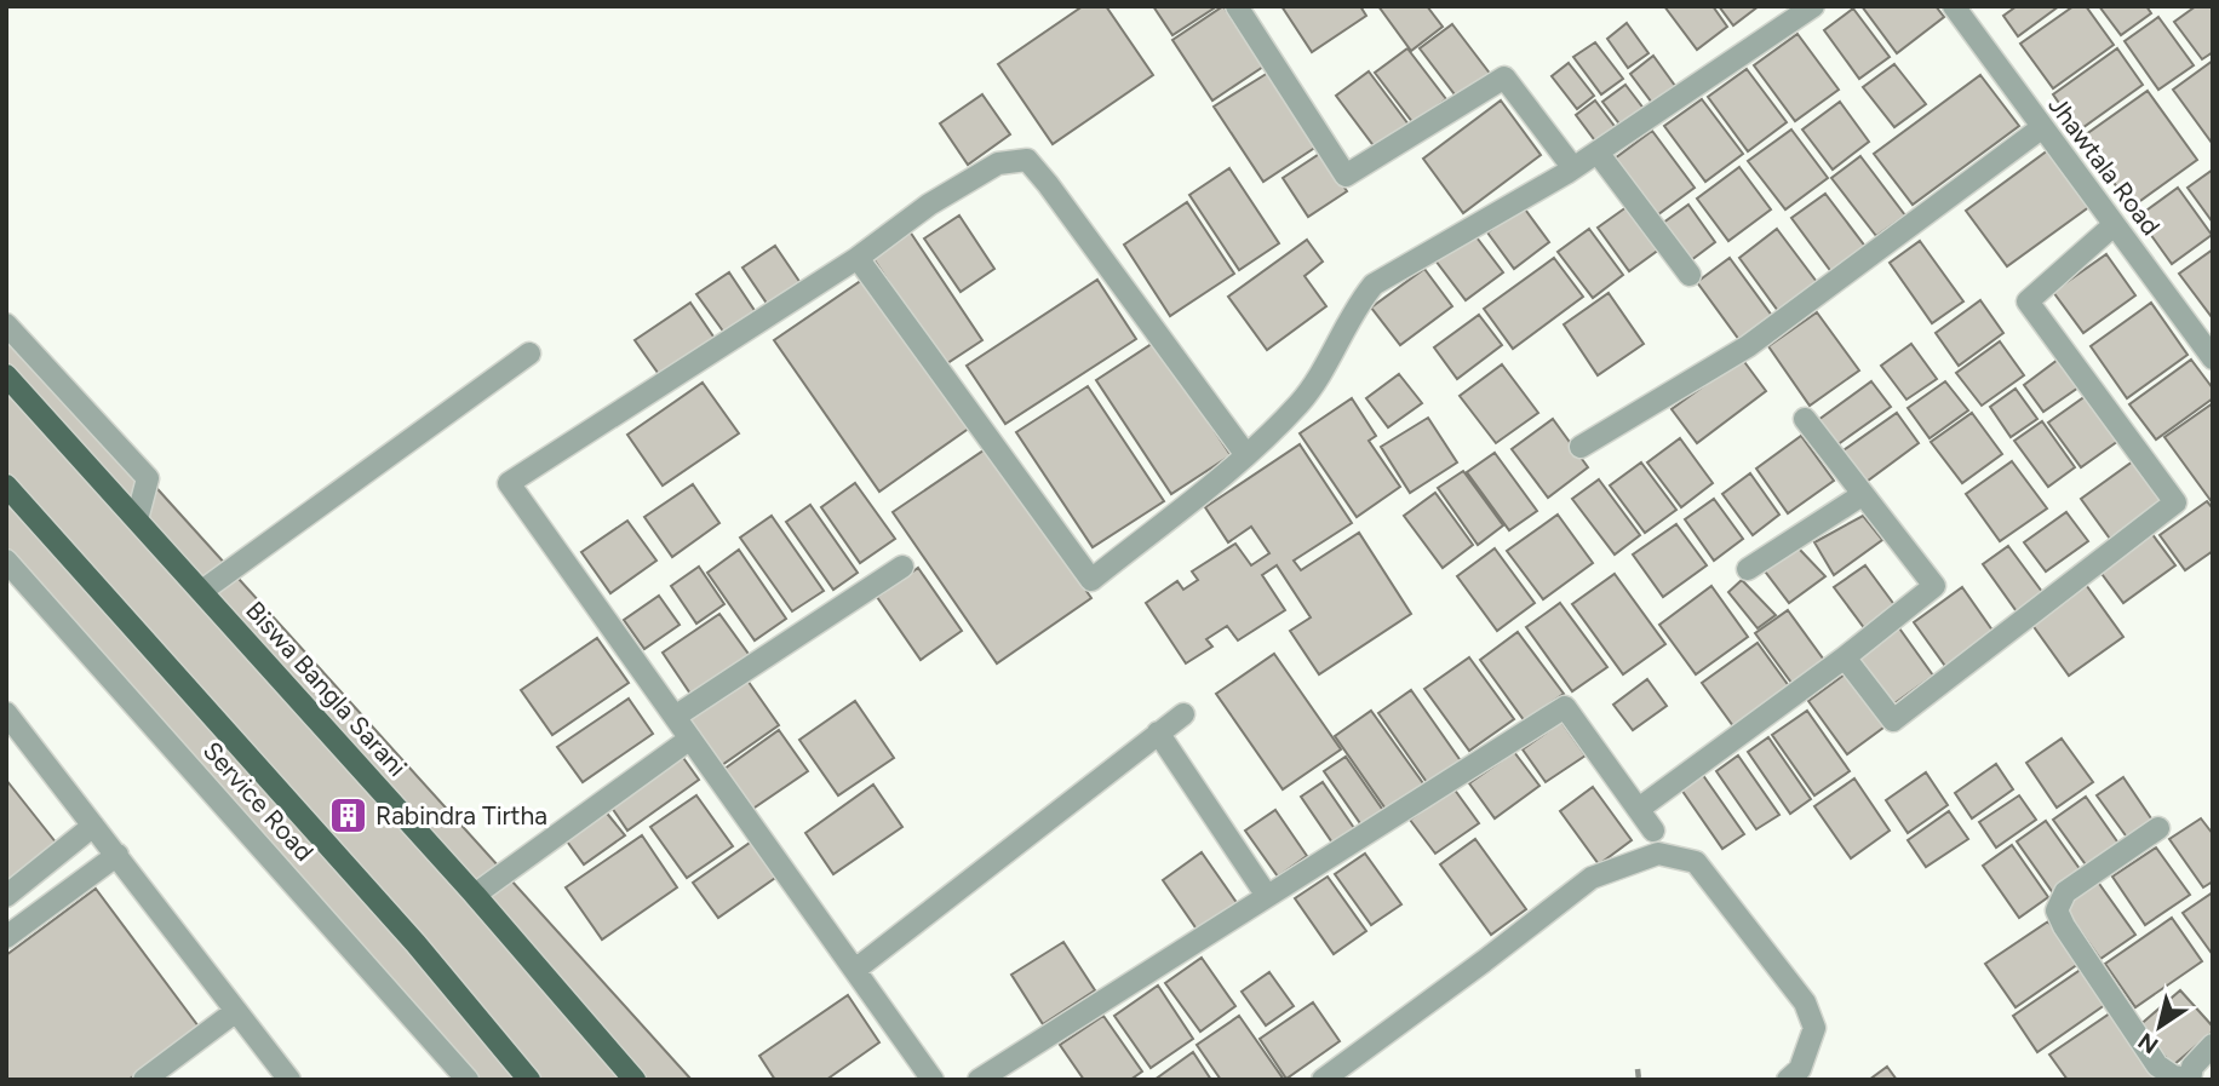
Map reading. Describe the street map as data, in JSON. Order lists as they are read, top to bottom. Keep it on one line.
{"streets":{"main road":["Biswa Bangla Sarani"],"street":["Jhawtala Road","Service Road"]},"places":{"building":["Rabindra Tirtha"]},"north":"bottom left"}
